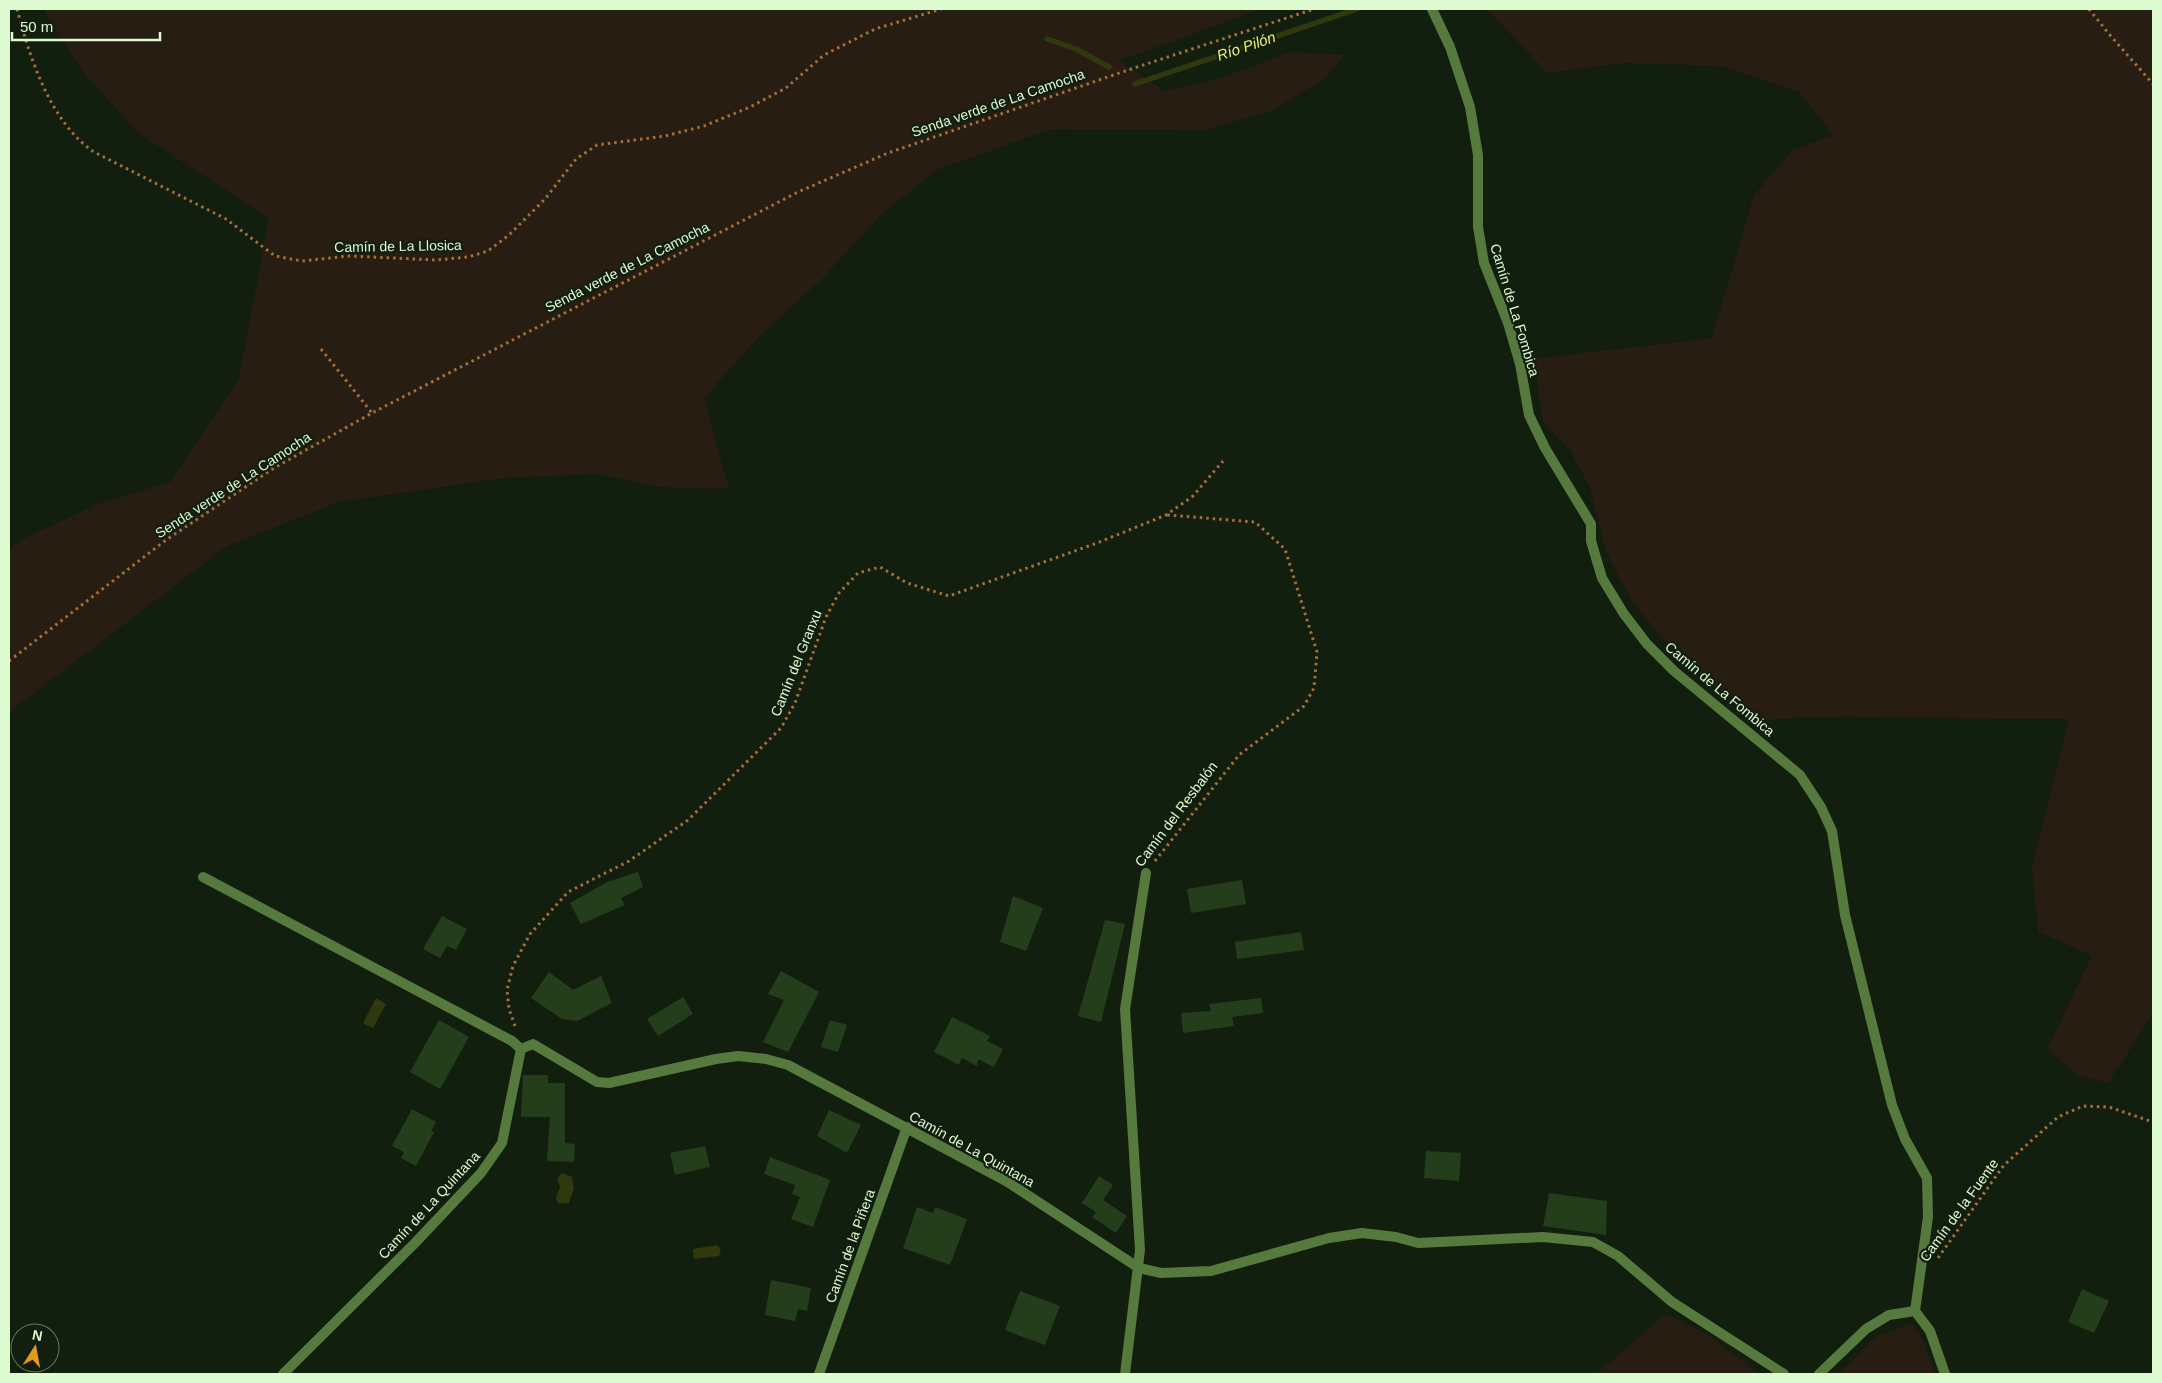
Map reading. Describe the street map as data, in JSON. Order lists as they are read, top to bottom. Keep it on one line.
{"streets":{"street":["Camín de La Fombica","Camín del Resbalón","Camín de La Quintana","Camín de la Piñera"],"path":["Senda verde de La Camocha","Camín de La Llosica","Camín del Granxu","Camín de la Fuente"]},"crossings":[["Camín del Granxu","Camín del Resbalón"],["Camín del Granxu","Camín de La Quintana"],["Camín del Resbalón","Camín de La Quintana"],["Camín de La Quintana","Camín de la Piñera"]],"water":["Río Pilón"],"scale_bar":"50 m","north":"top"}
